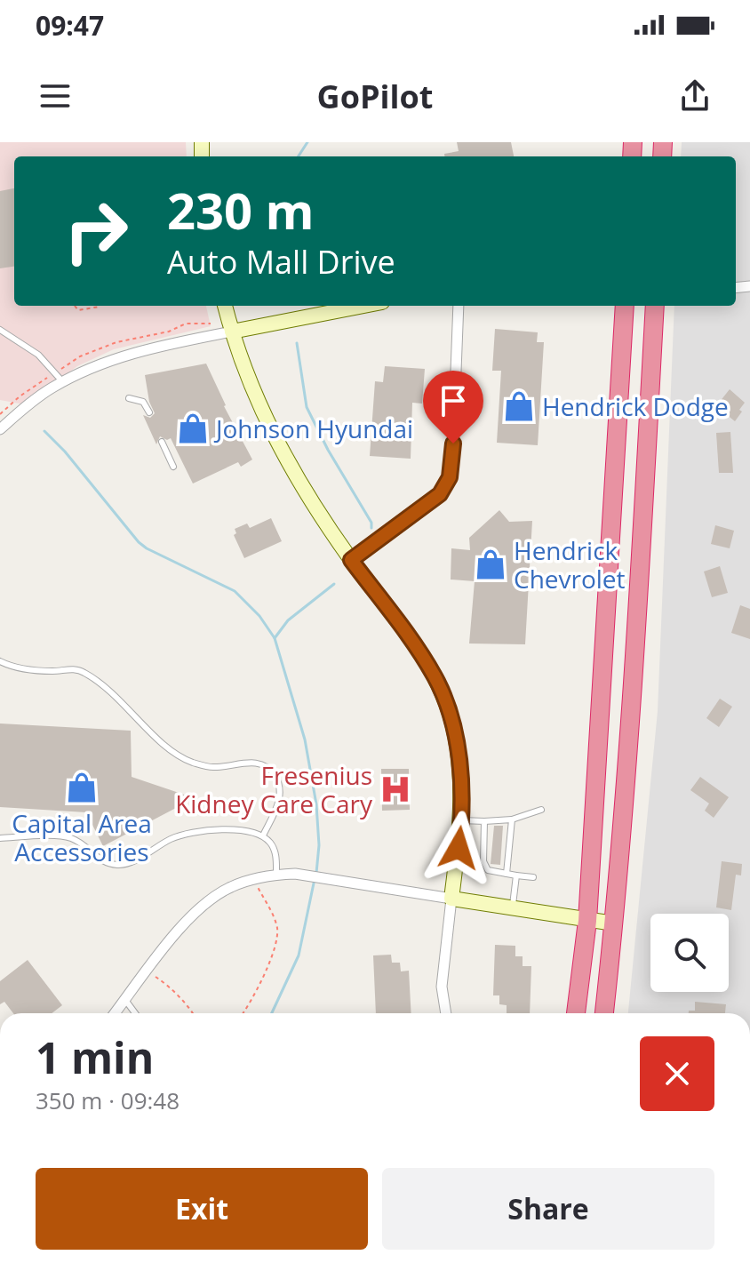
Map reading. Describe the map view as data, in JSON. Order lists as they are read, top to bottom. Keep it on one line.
{"places":{"shop":["Hendrick Dodge","Johnson Hyundai","Hendrick Chevrolet","Capital Area Accessories"],"hospital":["Fresenius Kidney Care Cary"]},"page":{"status":"09:47","header":"GoPilot","turn":["230 m","Auto Mall Drive"],"heading":["1 min","350 m · 09:48"],"buttons":["Exit","Share"]}}
